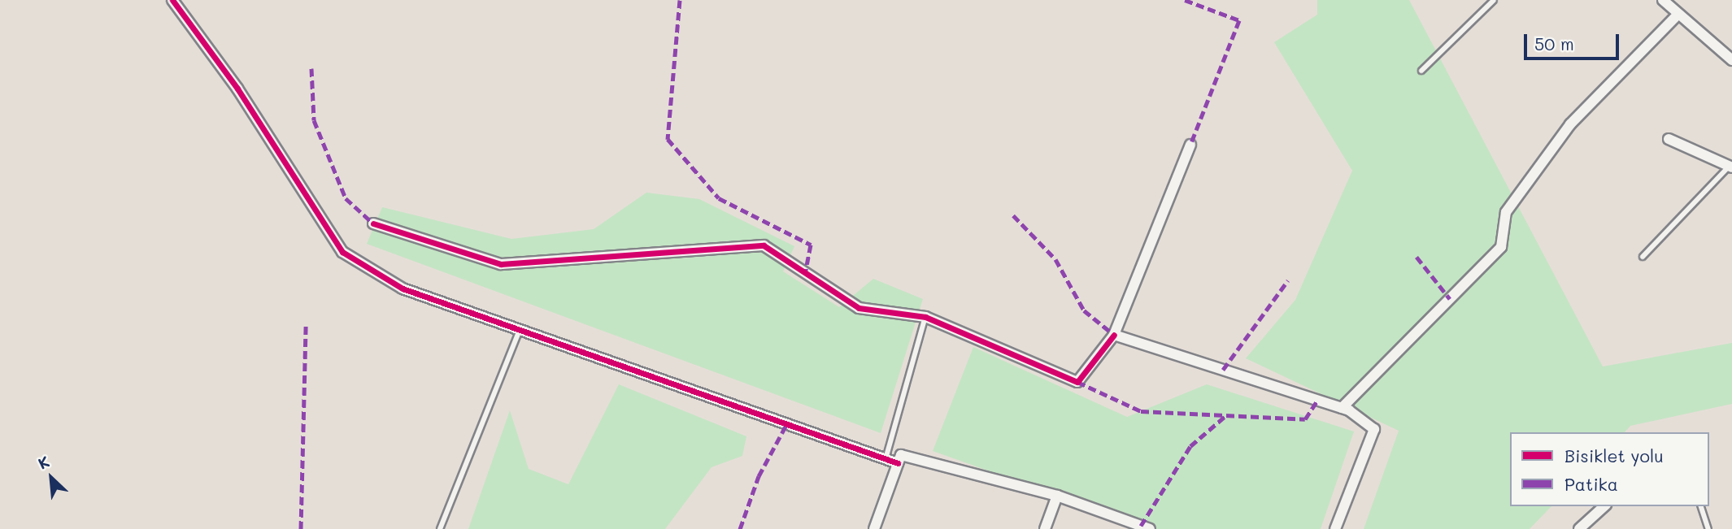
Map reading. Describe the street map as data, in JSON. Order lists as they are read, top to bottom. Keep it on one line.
{"legend":["Bisiklet yolu","Patika"],"scale_bar":"50 m","north":"top left"}
